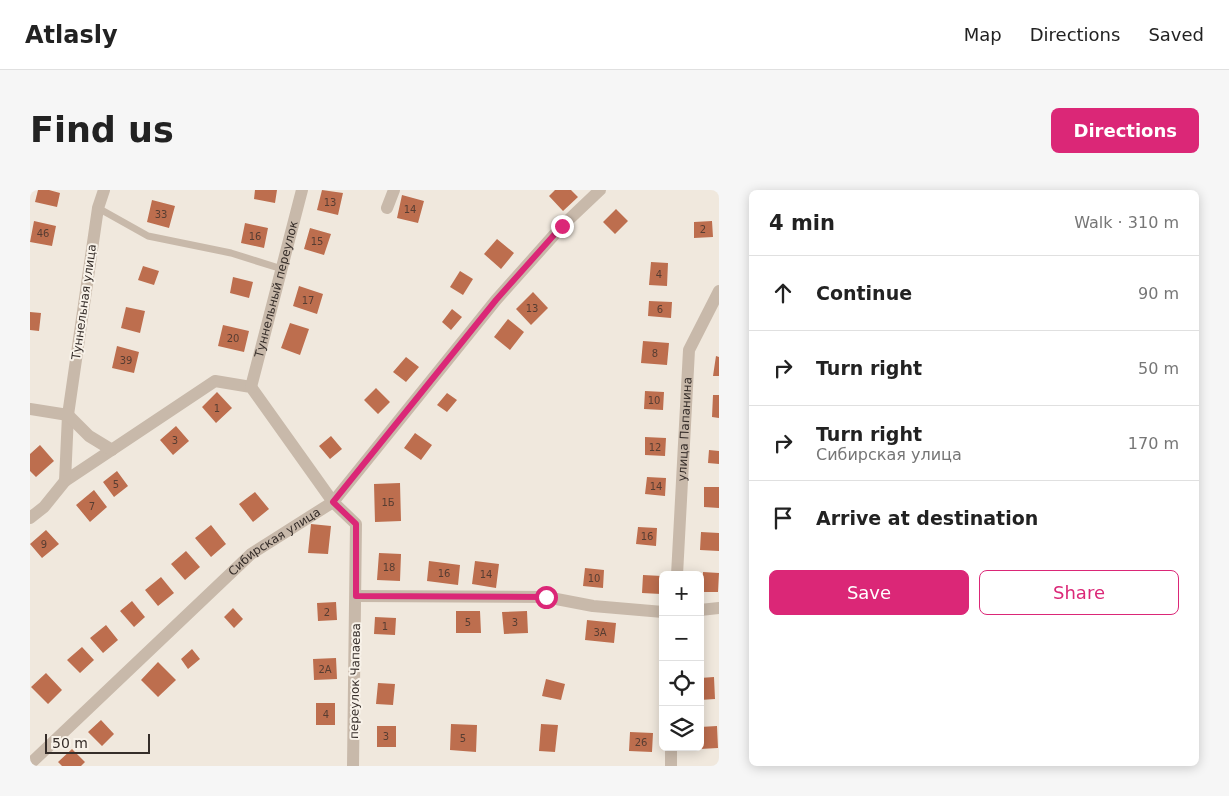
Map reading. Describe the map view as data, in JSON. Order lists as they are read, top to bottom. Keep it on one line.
{"streets":{"street":["Туннельный переулок","Туннельная улица","улица Папанина","Сибирская улица","переулок Чапаева"]},"crossings":[["Туннельный переулок","переулок Чапаева"],["Сибирская улица","переулок Чапаева"]],"house_numbers":["13","14","33","2","46","16","15","4","17","13","6","20","8","39","10","1","3","12","5","14","1Б","7","16","9","18","16","14","10","2","5","3","1","3А","2А","4","3","5","26"],"scale_bar":"50 m","page":{"header":"Atlasly","nav":["Map","Directions","Saved"],"buttons":["Directions",["Save","Share"]],"title":"Find us","heading":["4 min","Walk · 310 m"],"list":[["Continue","90 m"],["Turn right","50 m"],["Turn right","Сибирская улица","170 m"],"Arrive at destination"],"map_buttons":["+","−"],"scale":"50 m"}}
